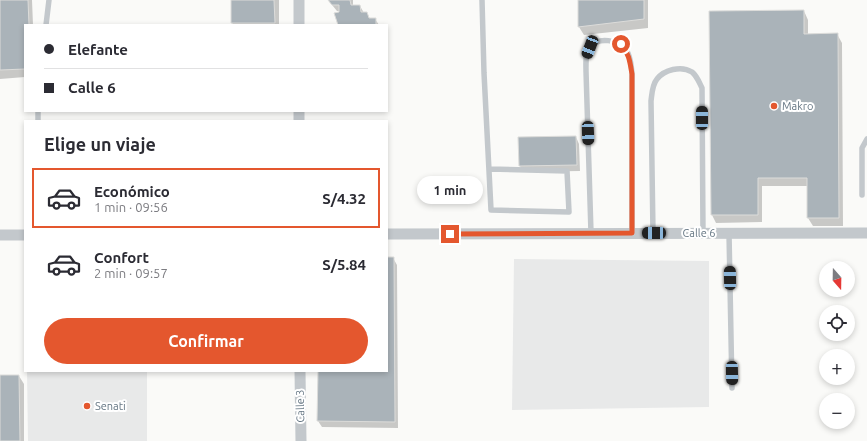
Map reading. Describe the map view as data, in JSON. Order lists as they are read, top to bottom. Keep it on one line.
{"streets":{"street":["Calle 6","Calle 3"]},"places":["Makro","Senati"],"north":"bottom","page":{"banner":["Elefante","Calle 6"],"heading":"Elige un viaje","list":[{"name":"Económico","note":"1 min · 09:56","value":"S/4.32"},{"name":"Confort","note":"2 min · 09:57","value":"S/5.84"}],"bubble":"1 min","map_buttons":["+","−"],"buttons":"Confirmar"}}
